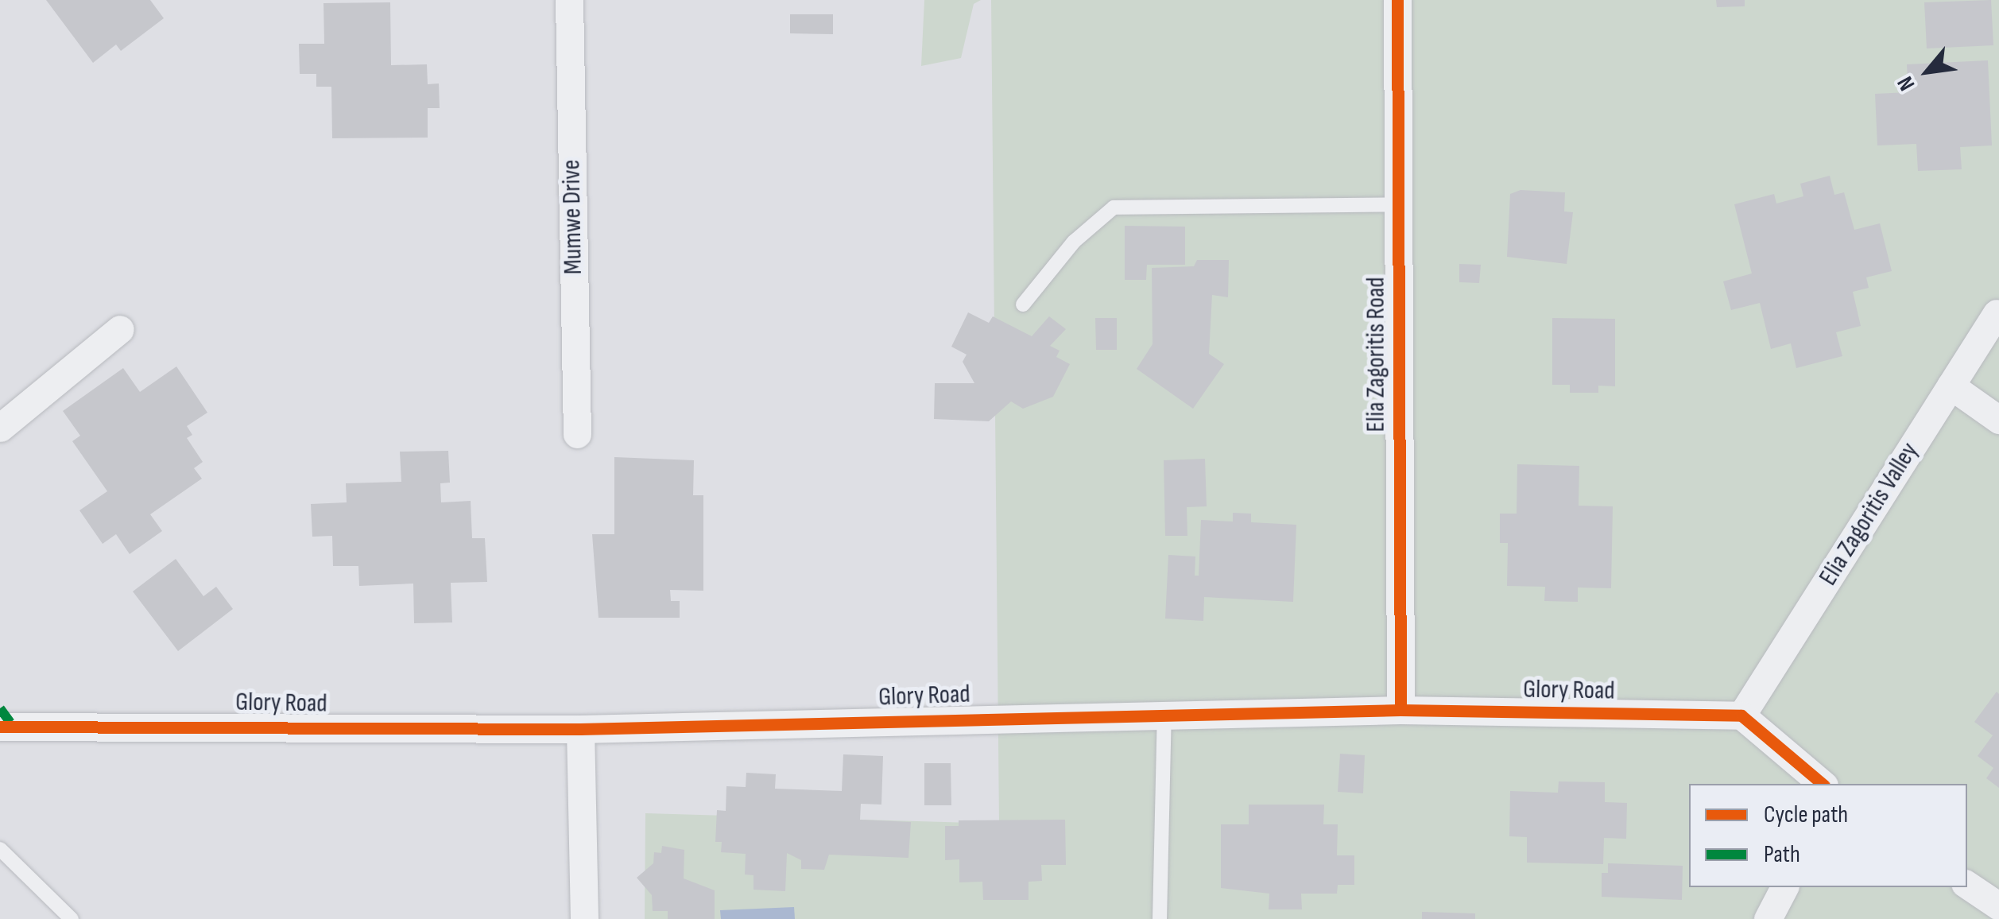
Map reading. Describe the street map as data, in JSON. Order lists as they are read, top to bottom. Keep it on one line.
{"streets":{"street":["Mumwe Drive","Elia Zagoritis Road","Elia Zagoritis Valley","Glory Road"]},"crossings":[["Elia Zagoritis Road","Glory Road"],["Elia Zagoritis Valley","Glory Road"]],"legend":["Cycle path","Path"],"north":"bottom left"}
